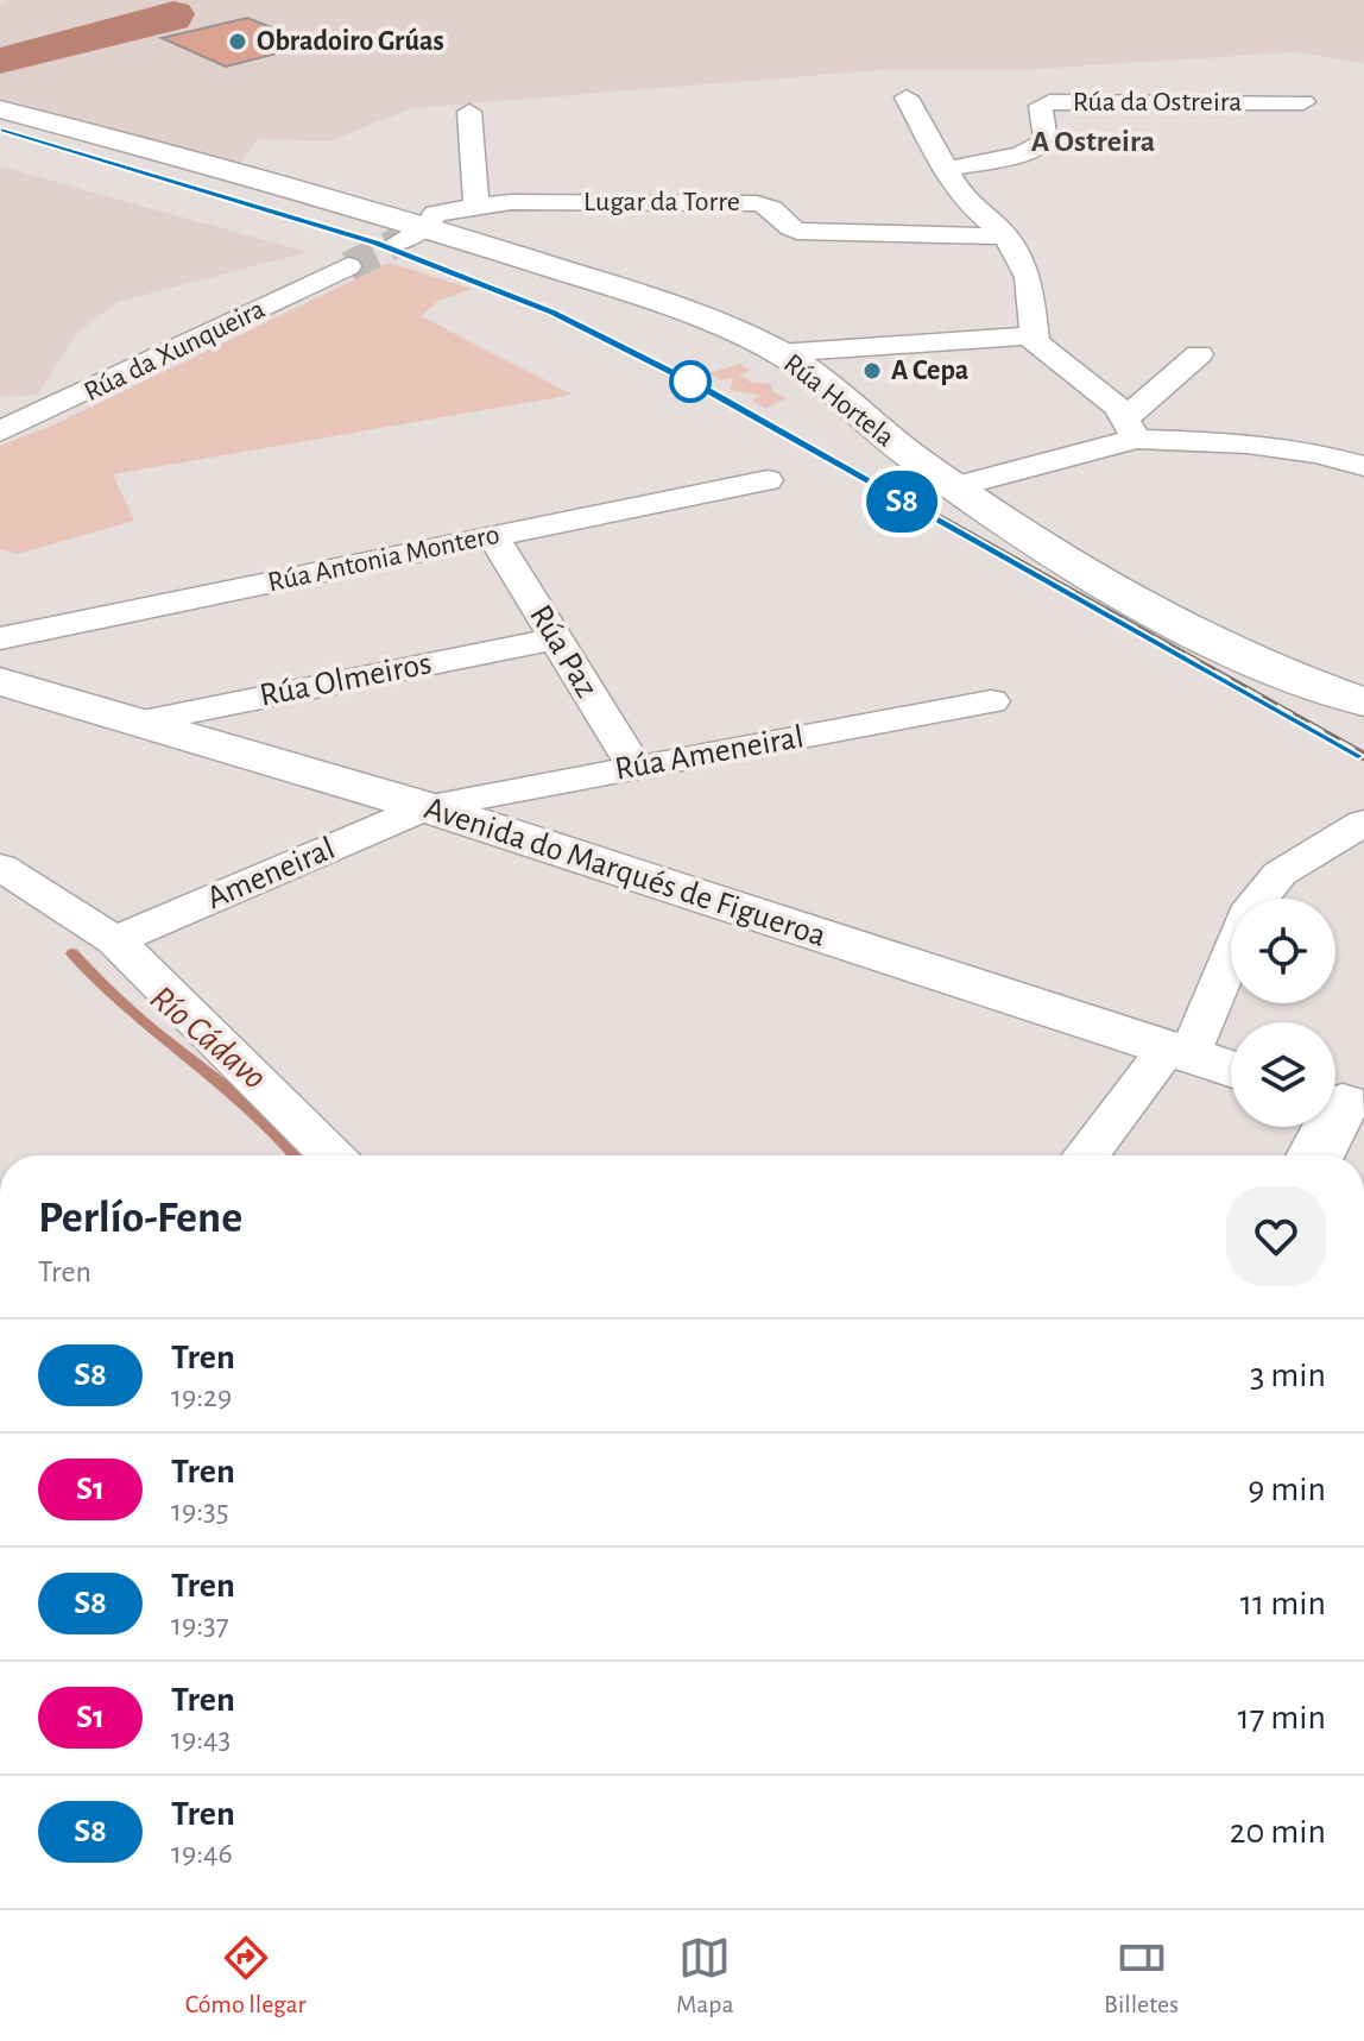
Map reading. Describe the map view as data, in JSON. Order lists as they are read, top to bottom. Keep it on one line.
{"streets":{"street":["Rúa da Ostreira","Lugar da Torre","Rúa da Xunqueira","Rúa Hortela","Rúa Antonia Montero","Rúa Paz","Rúa Olmeiros","Rúa Ameneiral","Avenida do Marqués de Figueroa","Ameneiral"]},"crossings":[["Rúa Antonia Montero","Rúa Paz"],["Rúa Paz","Rúa Olmeiros"],["Rúa Paz","Rúa Ameneiral"],["Rúa Olmeiros","Avenida do Marqués de Figueroa"],["Rúa Ameneiral","Avenida do Marqués de Figueroa"],["Rúa Ameneiral","Ameneiral"],["Avenida do Marqués de Figueroa","Ameneiral"]],"districts":["A Ostreira"],"water":["Río Cádavo"],"places":["Obradoiro Grúas","A Cepa"],"page":{"on_map":"S8","heading":["Perlío-Fene","Tren"],"list":[{"mark":"S8","name":"Tren","note":"19:29","value":"3 min"},{"mark":"S1","name":"Tren","note":"19:35","value":"9 min"},{"mark":"S8","name":"Tren","note":"19:37","value":"11 min"},{"mark":"S1","name":"Tren","note":"19:43","value":"17 min"},{"mark":"S8","name":"Tren","note":"19:46","value":"20 min"}],"tabs":["Cómo llegar","Mapa","Billetes"]}}
